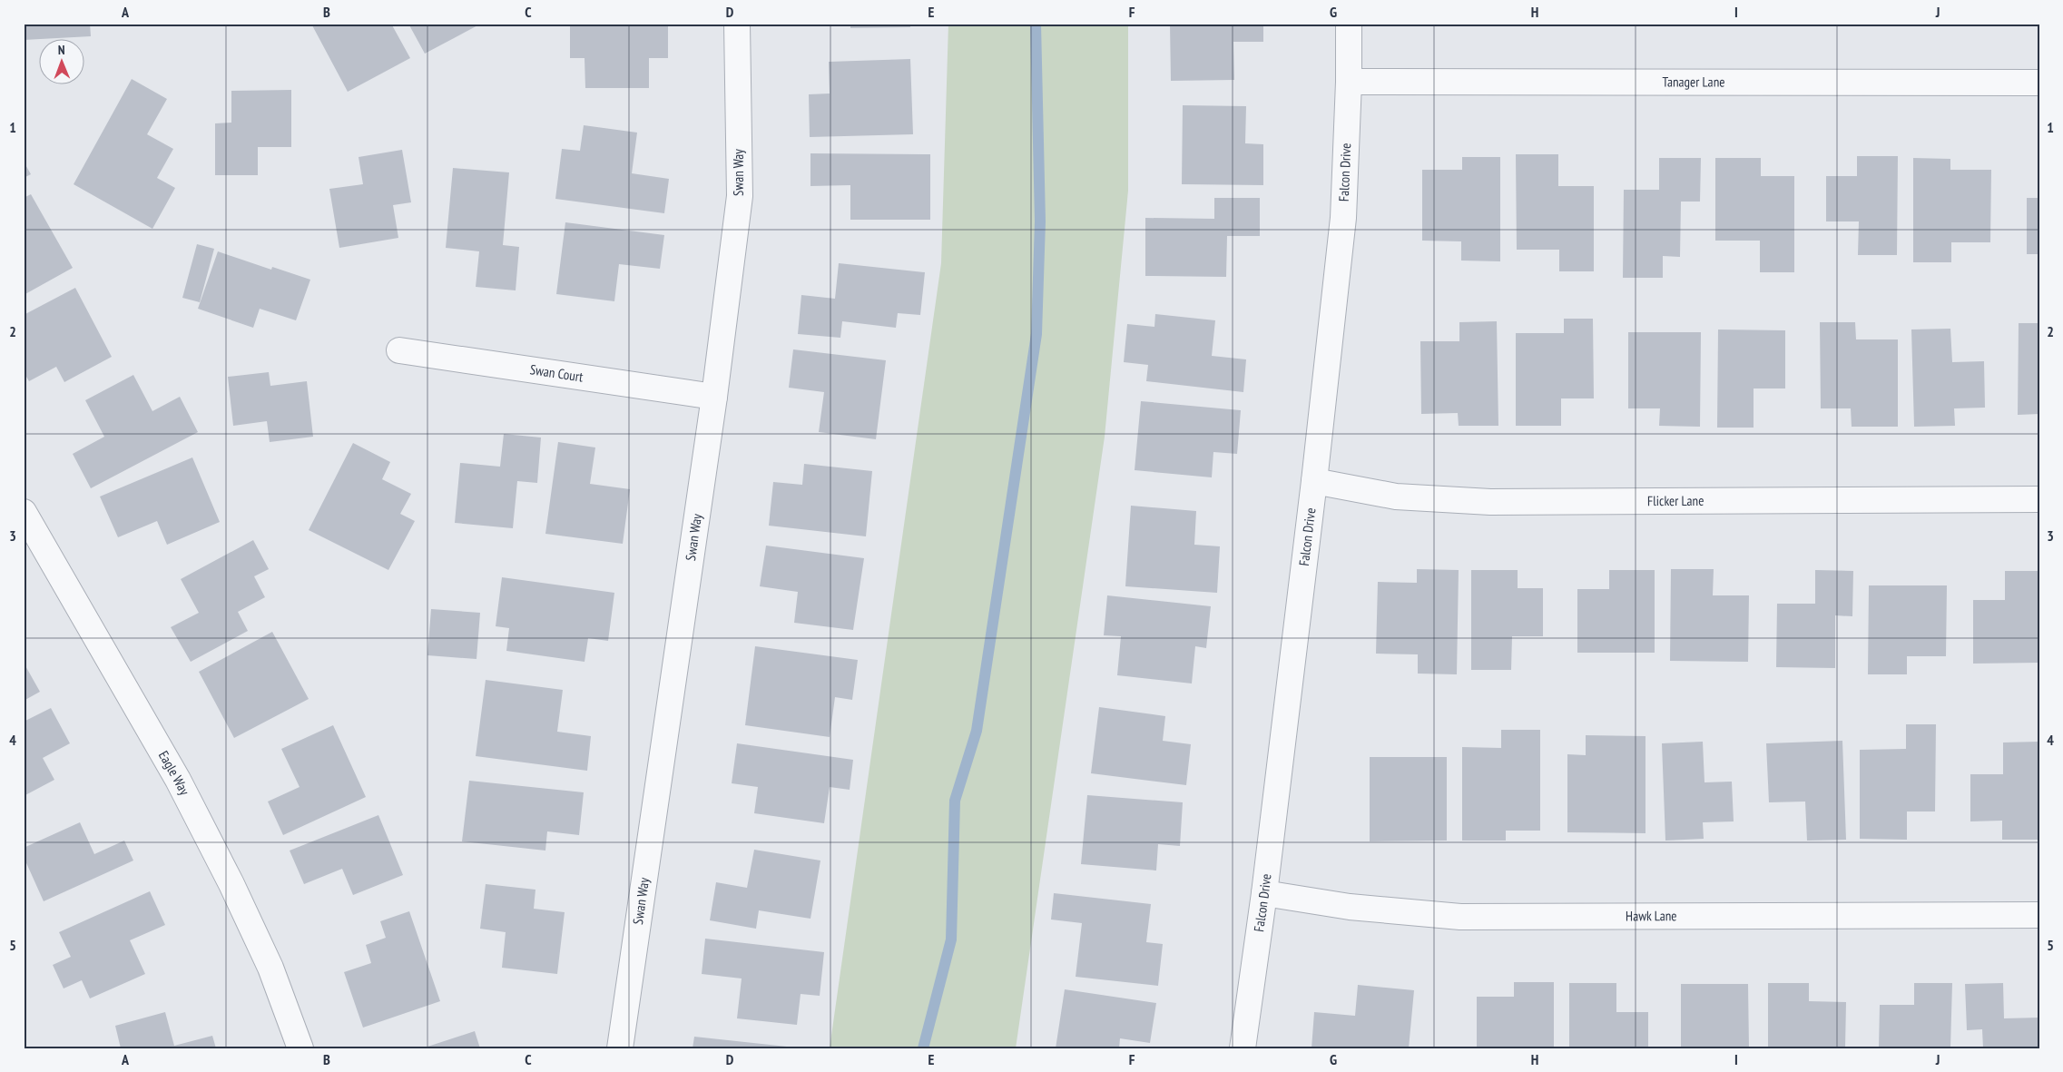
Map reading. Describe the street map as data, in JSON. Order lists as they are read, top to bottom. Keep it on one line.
{"streets":{"street":["Tanager Lane","Falcon Drive","Swan Way","Swan Court","Flicker Lane","Eagle Way","Hawk Lane"]},"crossings":[["Tanager Lane","Falcon Drive"],["Falcon Drive","Flicker Lane"],["Falcon Drive","Hawk Lane"],["Swan Way","Swan Court"]],"north":"top","grid":{"columns":["A","B","C","D","E","F","G","H","I","J"],"rows":["1","2","3","4","5"]}}
